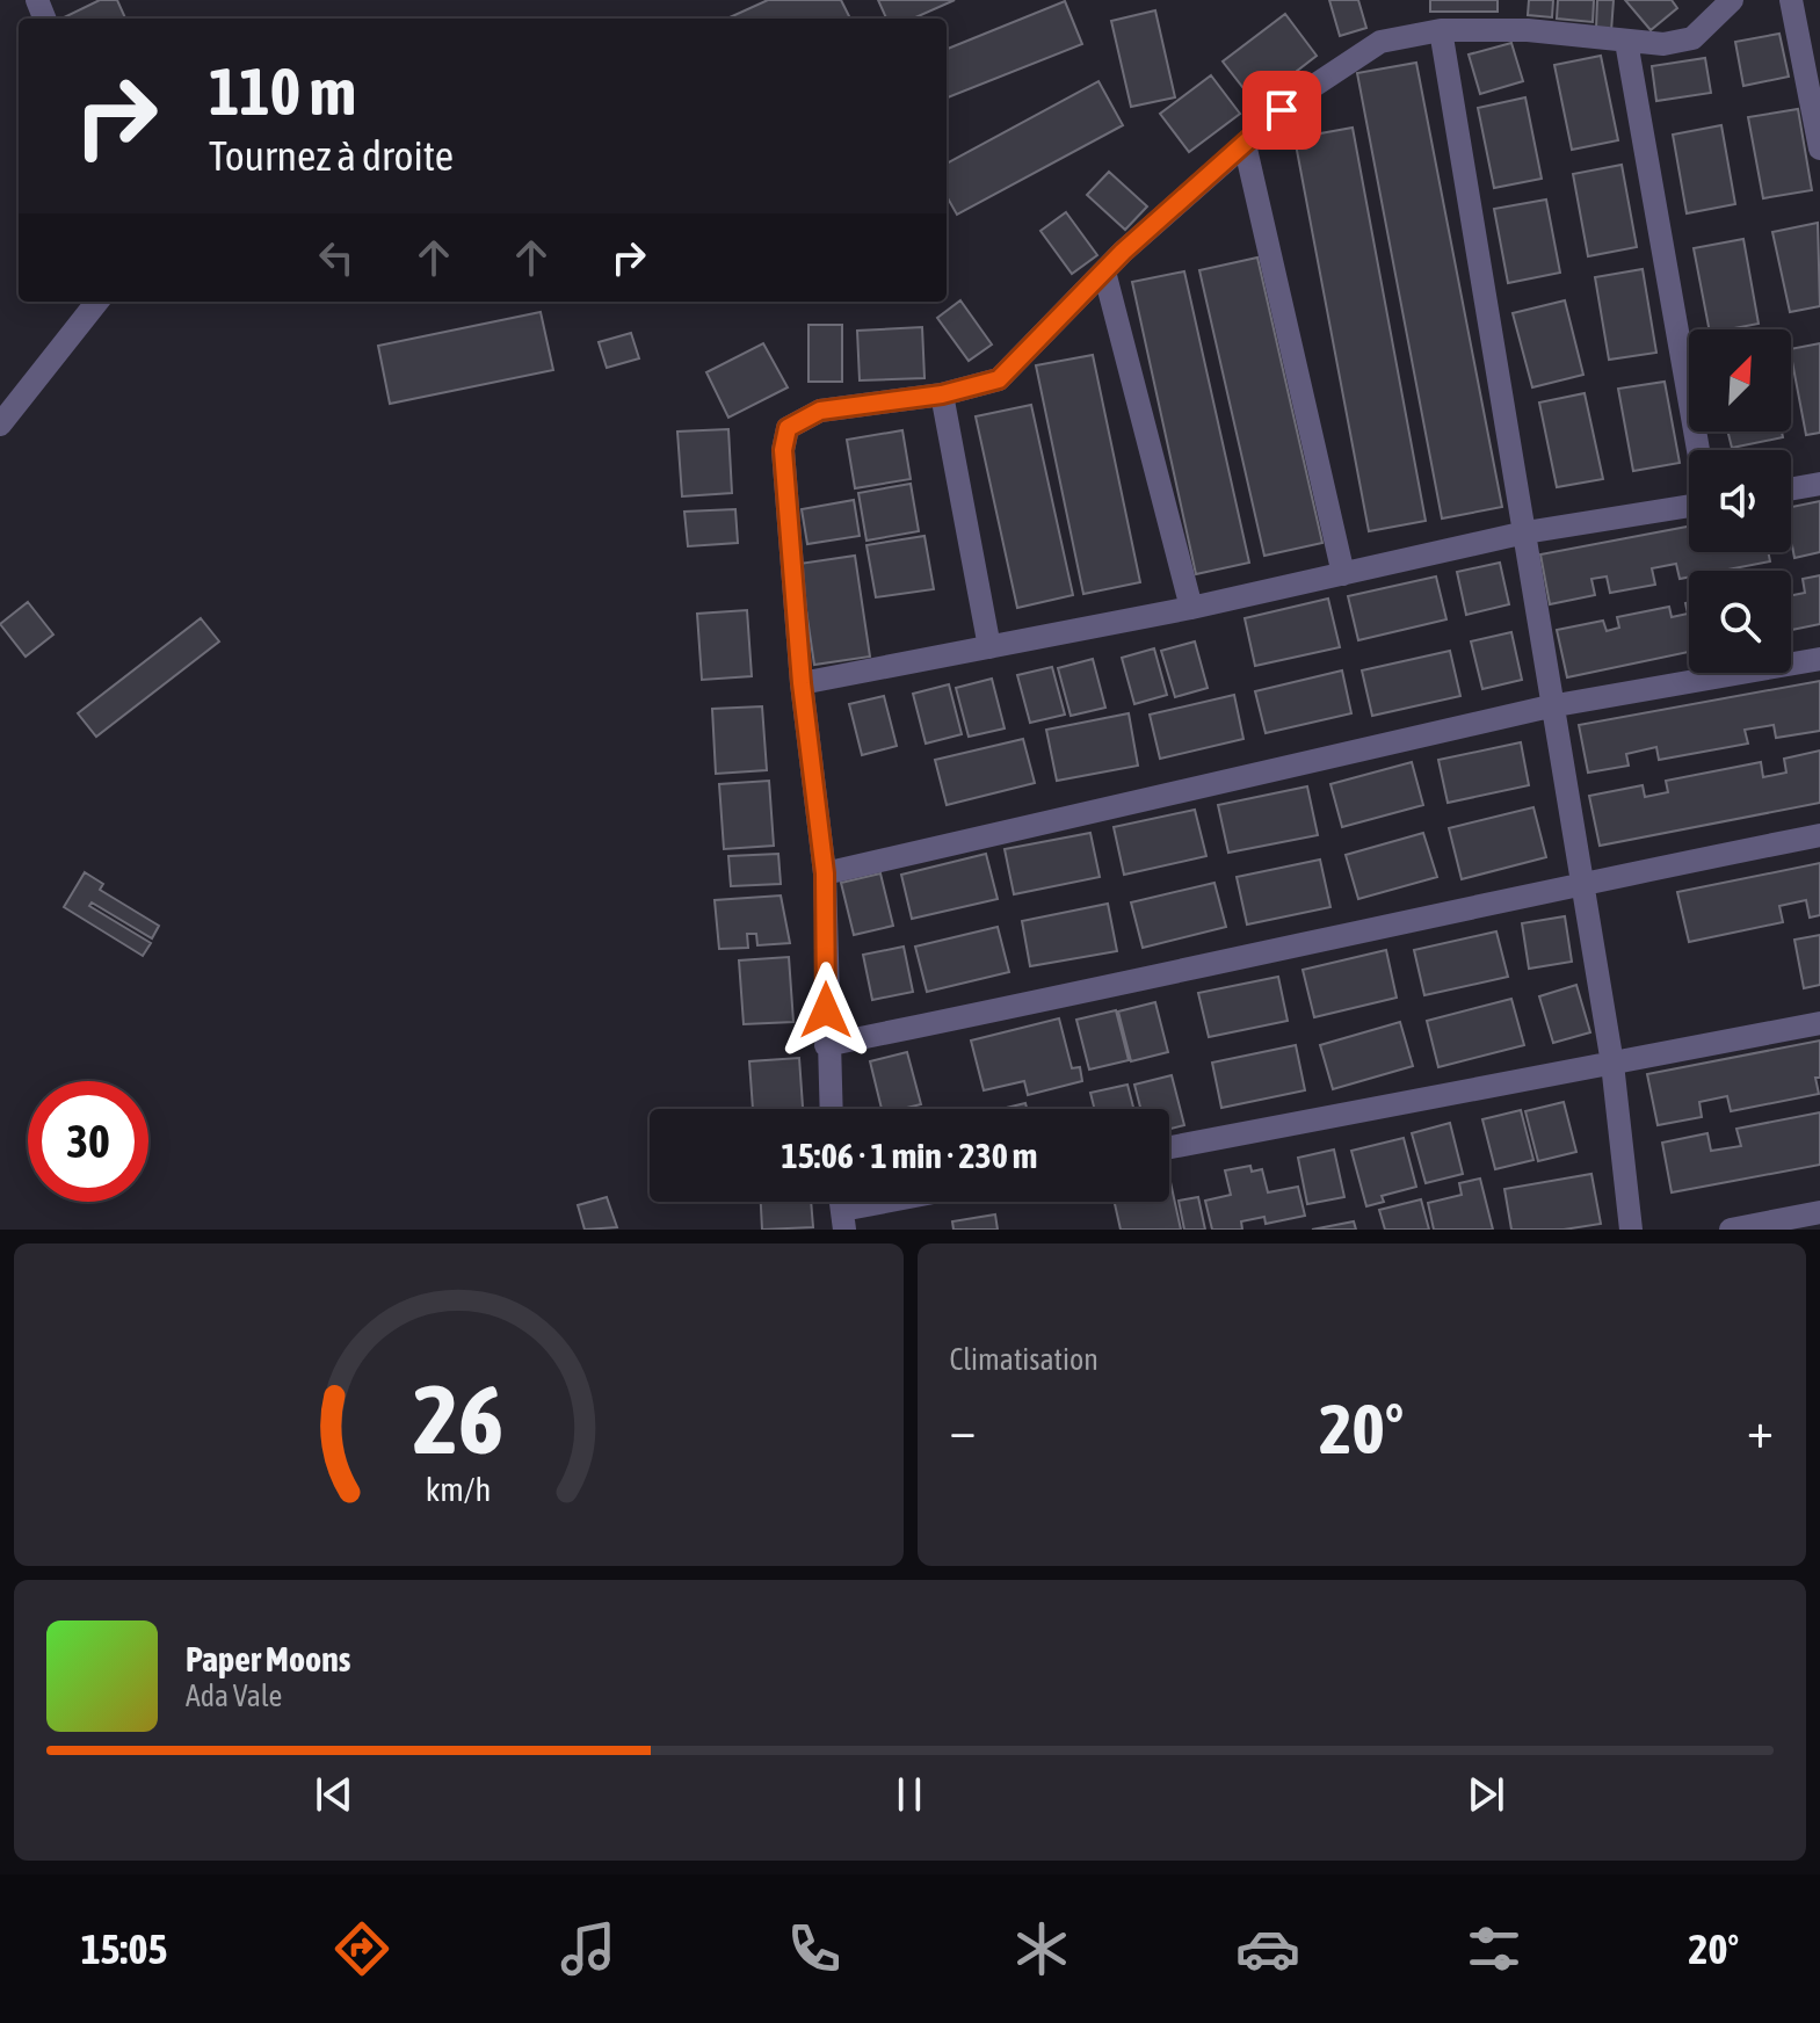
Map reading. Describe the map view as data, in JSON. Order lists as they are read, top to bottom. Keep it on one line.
{"north":"top right","page":{"turn":["110 m","Tournez à droite"],"limit":"30","trip":"15:06 · 1 min · 230 m","tile":"Climatisation","heat":["−","20°","+"],"song":["Paper Moons","Ada Vale"],"tabs":["15:05","20°"],"gauge":["26","km/h"]}}
